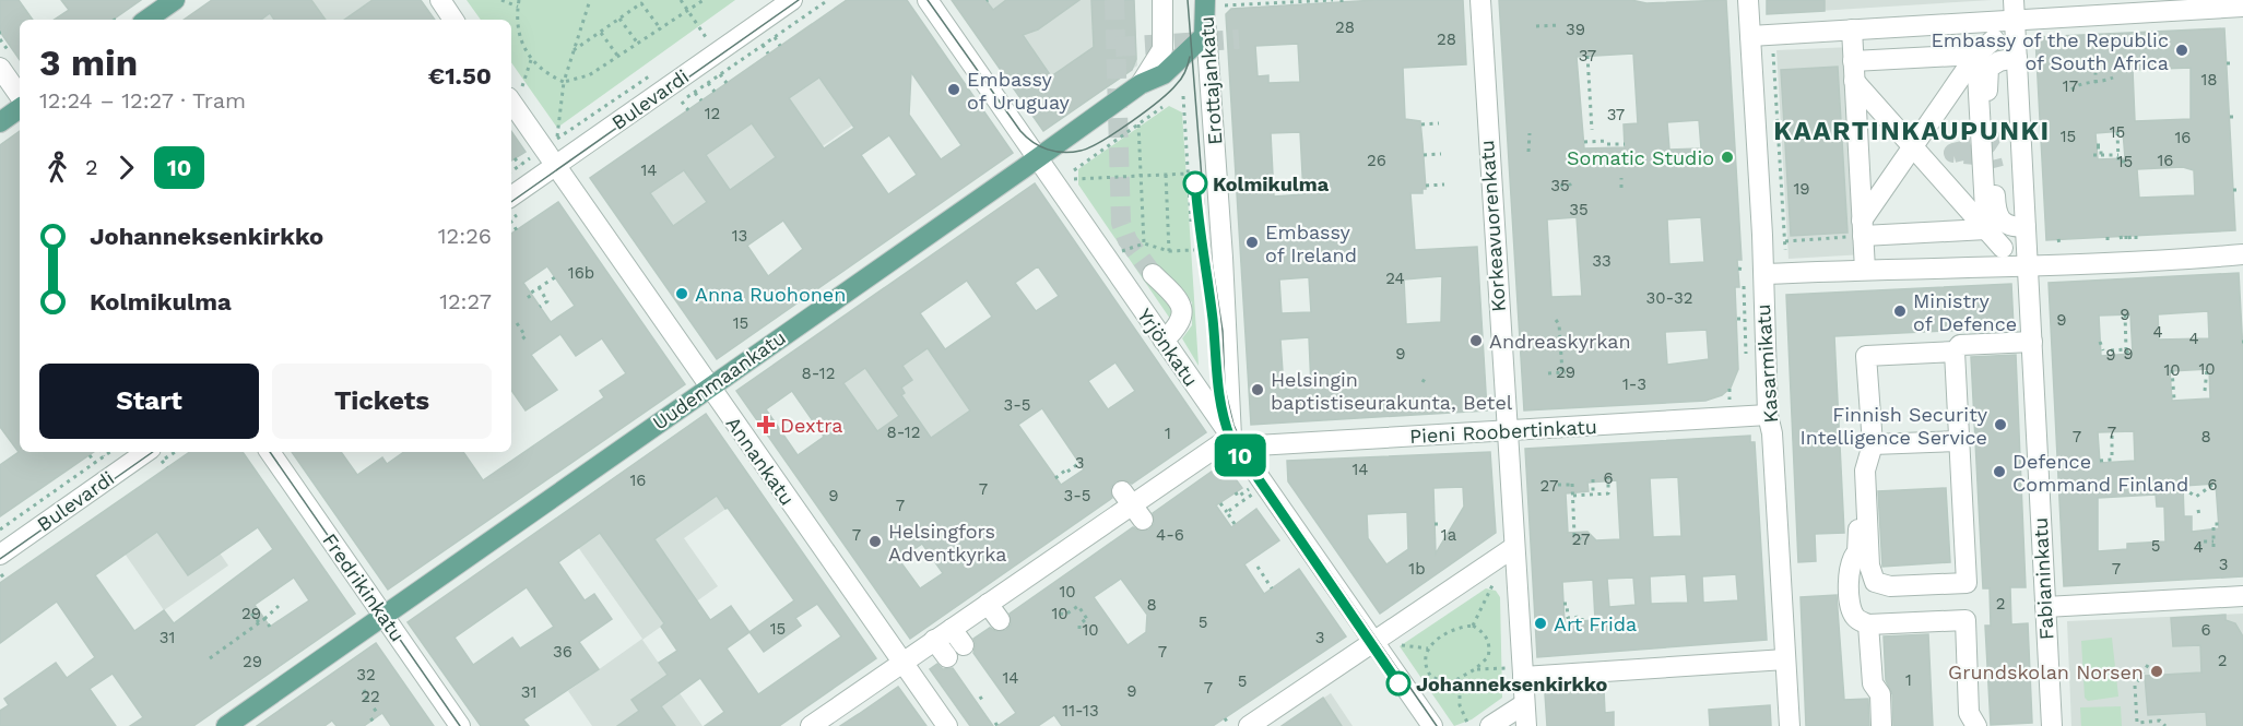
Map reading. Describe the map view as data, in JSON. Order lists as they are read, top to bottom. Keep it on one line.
{"streets":{"main road":["Erottajankatu","Uudenmaankatu"],"street":["Bulevardi","Korkeavuorenkatu","Yrjönkatu","Kasarmikatu","Pieni Roobertinkatu","Annankatu","Fabianinkatu","Fredrikinkatu"]},"crossings":[["Erottajankatu","Yrjönkatu"],["Erottajankatu","Uudenmaankatu"],["Erottajankatu","Pieni Roobertinkatu"],["Bulevardi","Annankatu"],["Korkeavuorenkatu","Pieni Roobertinkatu"],["Yrjönkatu","Uudenmaankatu"],["Yrjönkatu","Pieni Roobertinkatu"],["Kasarmikatu","Pieni Roobertinkatu"],["Uudenmaankatu","Annankatu"],["Uudenmaankatu","Fredrikinkatu"]],"districts":["KAARTINKAUPUNKI"],"places":{"other":["Embassy of the Republic of South Africa","Embassy of Uruguay","Somatic Studio","Kolmikulma","Embassy of Ireland","Anna Ruohonen","Ministry of Defence","Andreaskyrkan","Helsingin baptistiseurakunta, Betel","Finnish Security Intelligence Service","Defence Command Finland","Helsingfors Adventkyrka","Art Frida","Grundskolan Norsen","Johanneksenkirkko"],"health":["Dextra"]},"lines":["tram line 10"],"house_numbers":["28","39","28","37","18","17","12","37","15","15","16","26","16","15","14","35","19","35","13","33","16b","24","30-32","9","9","15","4","4","9","9","9","10","10","29","8-12","1-3","3-5","8-12","7","1","7","8","3","14","6","16","6","27","7","9","3-5","7","7","4-6","1a","27","5","4","3","1b","7","10","2","8","29","10","5","15","10","6","31","3","36","7","2","29","32","14","1","5","7","9","31","22","11-13"],"page":{"on_map":"10","heading":["3 min","12:24 – 12:27 · Tram","€1.50"],"legs":["2","10"],"list":[{"name":"Johanneksenkirkko","value":"12:26"},{"name":"Kolmikulma","value":"12:27"}],"buttons":["Start","Tickets"]}}
